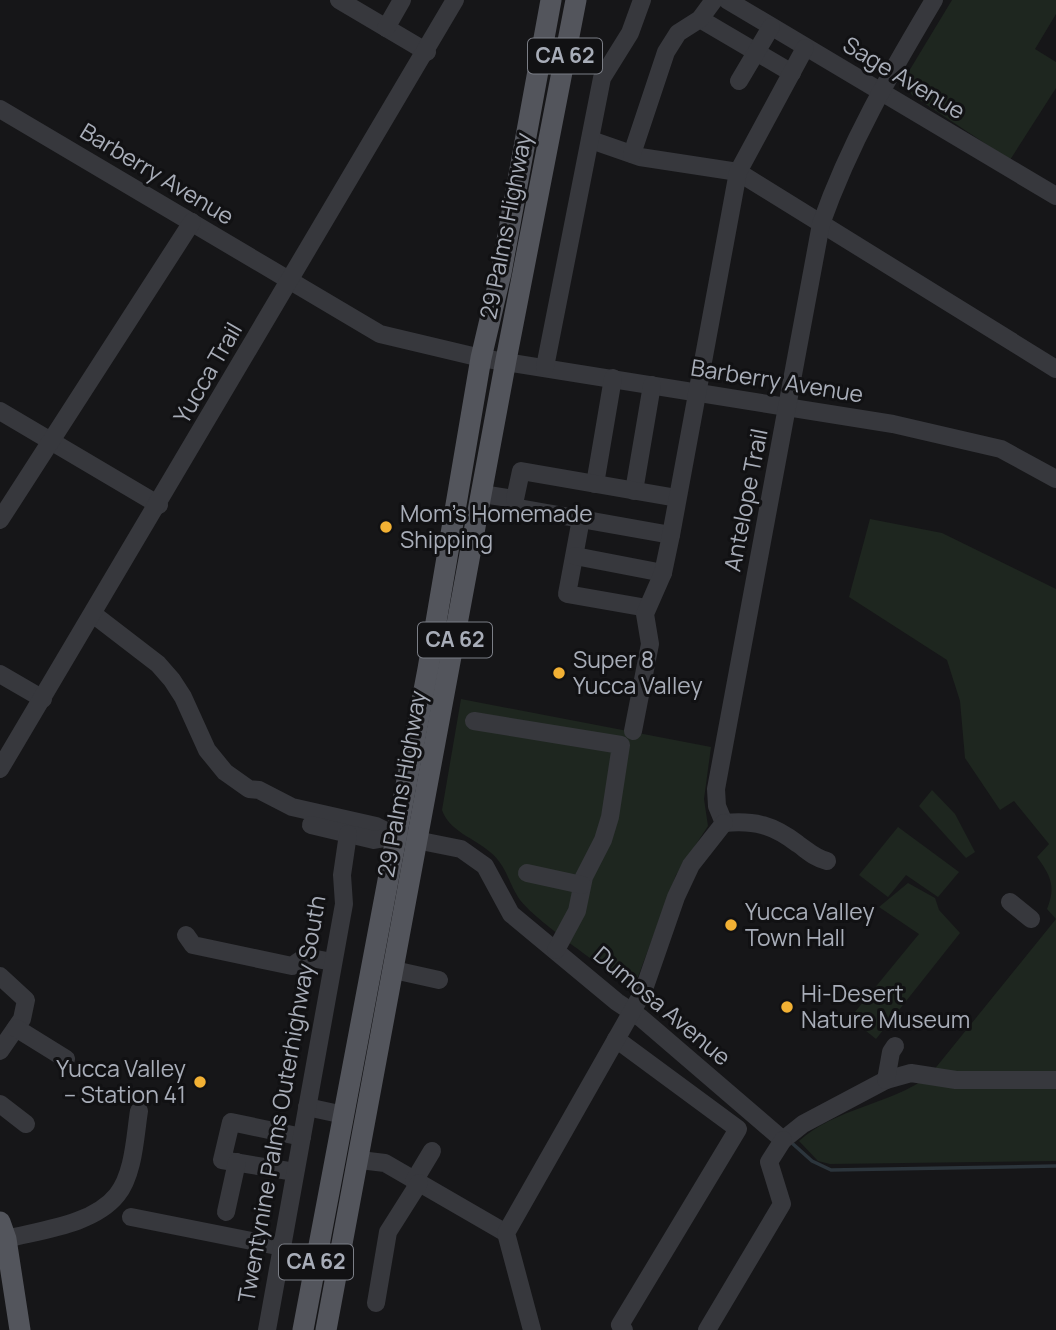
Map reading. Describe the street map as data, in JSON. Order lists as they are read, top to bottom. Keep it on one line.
{"streets":{"main road":["CA 62","29 Palms Highway"],"street":["Sage Avenue","Barberry Avenue","Yucca Trail","Antelope Trail","Dumosa Avenue","Twentynine Palms Outerhighway South"]},"crossings":[["Sage Avenue","Antelope Trail"],["Barberry Avenue","29 Palms Highway"],["Barberry Avenue","Yucca Trail"],["Barberry Avenue","Antelope Trail"],["29 Palms Highway","Dumosa Avenue"],["Yucca Trail","Dumosa Avenue"],["Dumosa Avenue","Twentynine Palms Outerhighway South"]],"places":["Mom's Homemade Shipping","Super 8 Yucca Valley","Yucca Valley Town Hall","Hi-Desert Nature Museum","Yucca Valley – Station 41"]}
